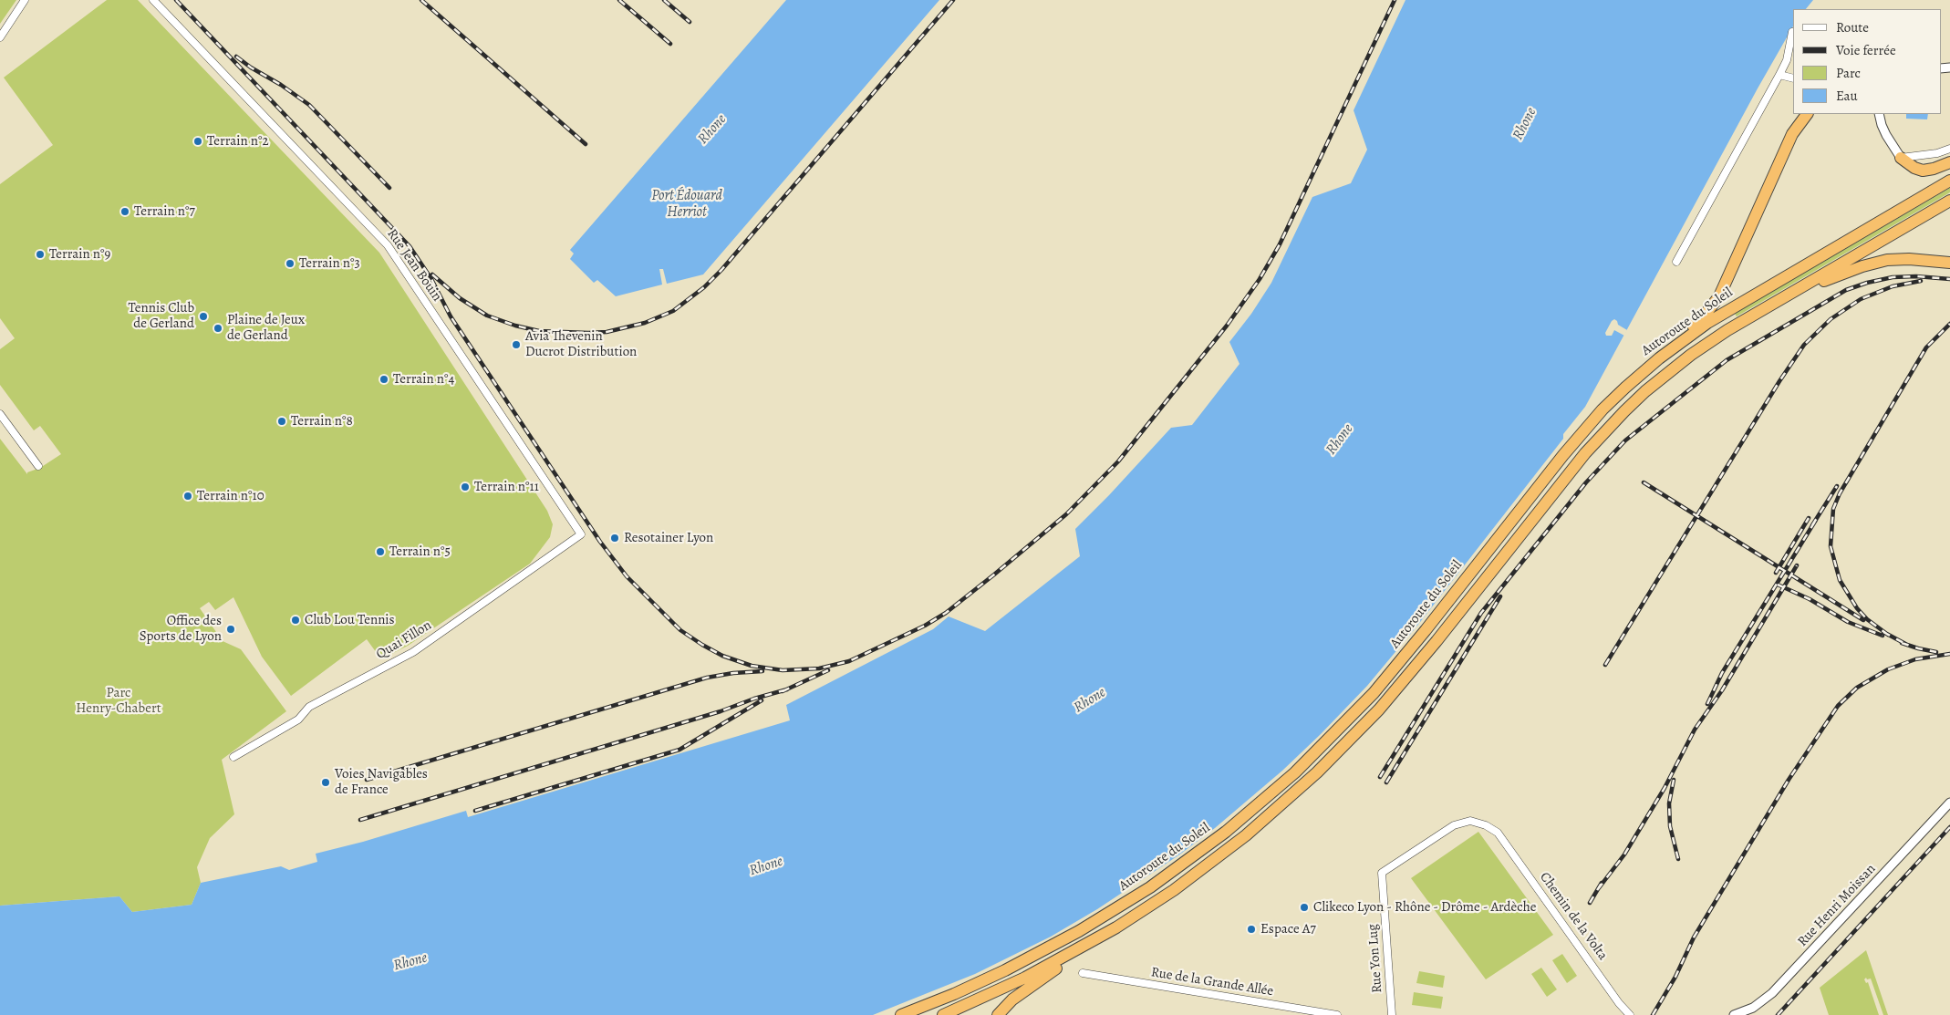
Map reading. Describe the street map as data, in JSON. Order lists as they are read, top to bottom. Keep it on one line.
{"streets":{"highway":["Autoroute du Soleil"],"street":["Rue Jean Bouin","Quai Fillon","Rue Henri Moissan","Chemin de la Volta","Rue Yon Lug","Rue de la Grande Allée"]},"crossings":[["Rue Jean Bouin","Quai Fillon"],["Chemin de la Volta","Rue Yon Lug"]],"water":["Rhone","Port Édouard Herriot"],"parks":["Parc Henry-Chabert"],"places":["Terrain n°2","Terrain n°7","Terrain n°9","Terrain n°3","Tennis Club de Gerland","Plaine de Jeux de Gerland","Avia Thevenin Ducrot Distribution","Terrain n°4","Terrain n°8","Terrain n°11","Terrain n°10","Resotainer Lyon","Terrain n°5","Club Lou Tennis","Office des Sports de Lyon","Voies Navigables de France","Clikeco Lyon - Rhône - Drôme - Ardèche","Espace A7"],"legend":["Route","Voie ferrée","Parc","Eau"]}
